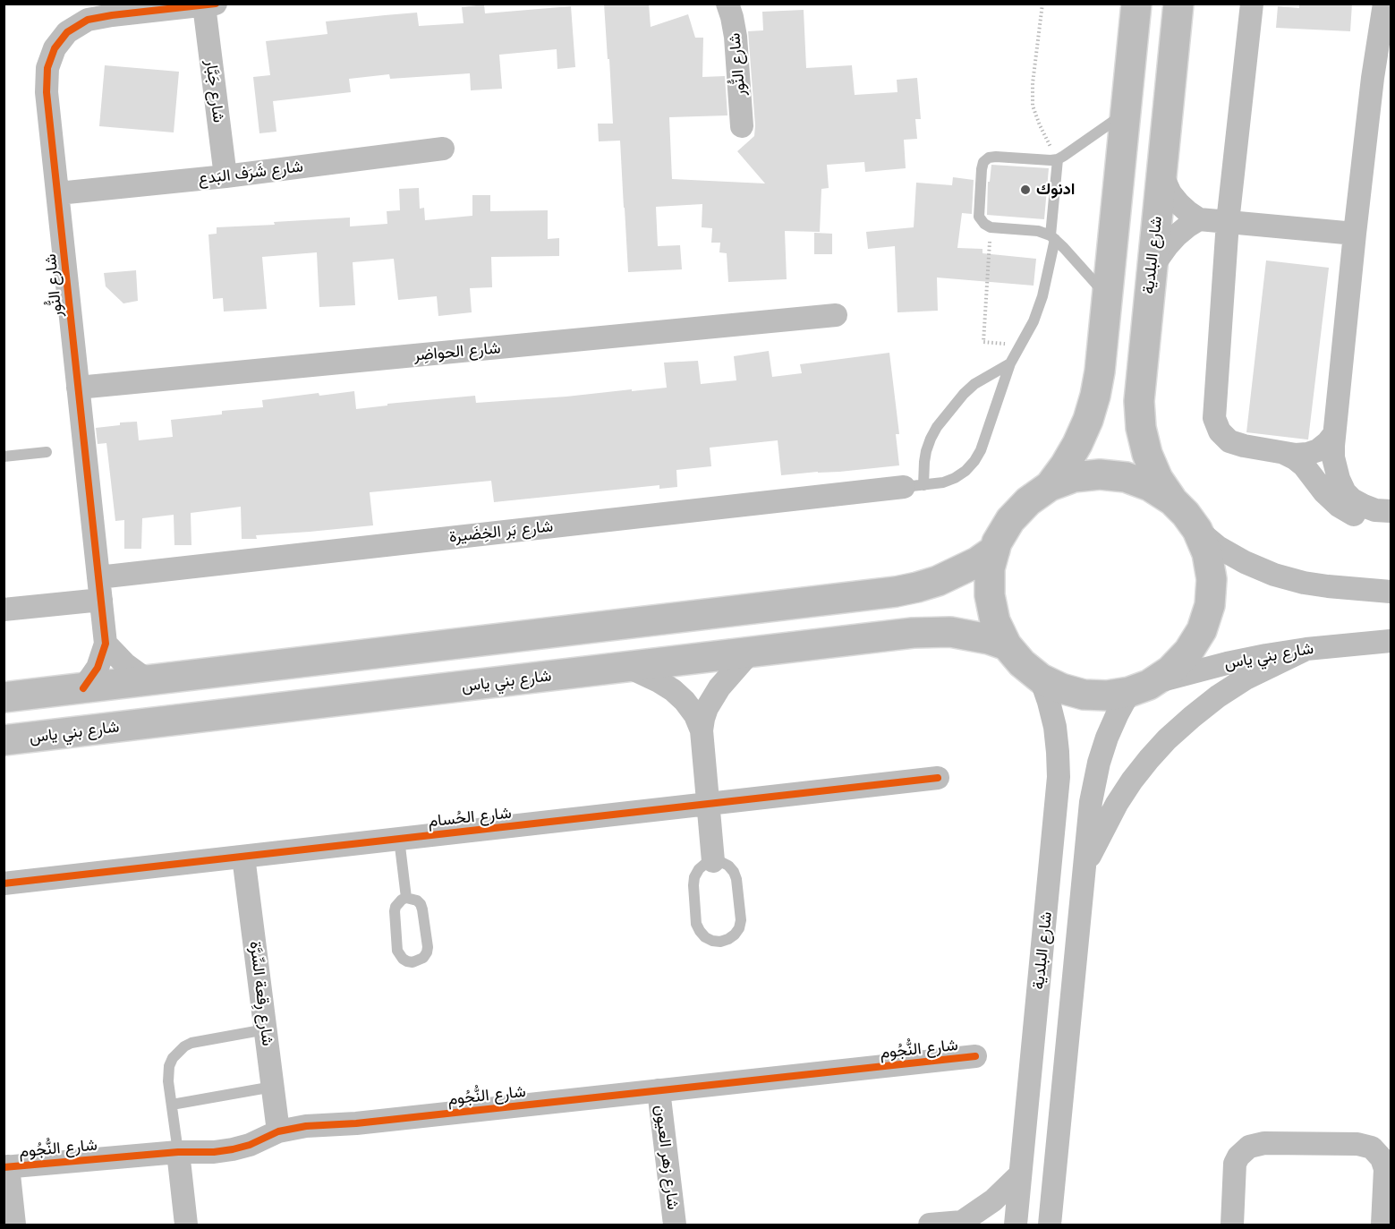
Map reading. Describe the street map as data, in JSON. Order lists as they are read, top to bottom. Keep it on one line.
{"streets":{"main road":["شارع البلدية","شارع بني ياس"],"street":["شارع النُّور","شارع جَبَّار","شارع شَرَف البَدع","شارع الحواضِر","شارع بَر الخِضَيرة","شارع الحُسام","شارع رِقعة السِّرَّة","شارع النُّجُوم","شارع زهر العيون"]},"crossings":[["شارع النُّور","شارع جَبَّار"],["شارع النُّور","شارع شَرَف البَدع"],["شارع النُّور","شارع الحواضِر"],["شارع النُّور","شارع بَر الخِضَيرة"],["شارع جَبَّار","شارع شَرَف البَدع"],["شارع البلدية","شارع بني ياس"],["شارع الحُسام","شارع رِقعة السِّرَّة"],["شارع رِقعة السِّرَّة","شارع النُّجُوم"],["شارع النُّجُوم","شارع زهر العيون"]],"places":["ادنوك"]}
